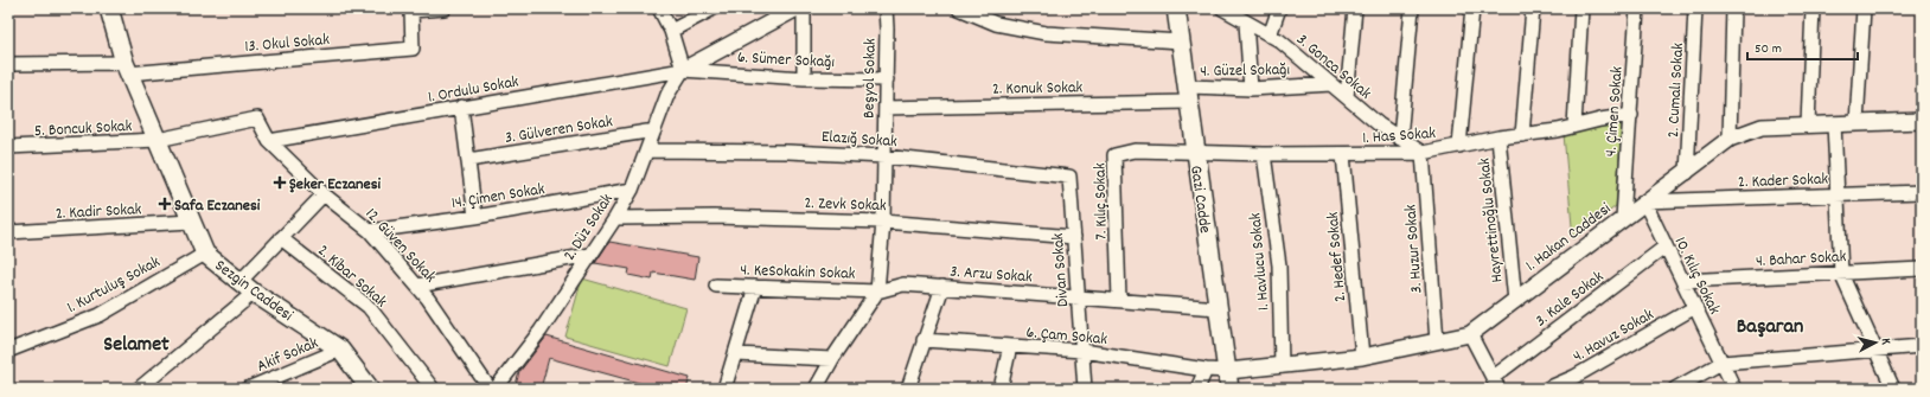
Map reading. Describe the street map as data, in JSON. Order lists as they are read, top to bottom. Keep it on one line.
{"streets":{"main road":["Gazi Cadde","Sezgin Caddesi"],"street":["13. Okul Sokak","6. Sümer Sokağı","3. Gonca Sokak","4. Güzel Sokağı","Beşyol Sokak","2. Konuk Sokak","1. Ordulu Sokak","2. Cumalı Sokak","4. Çimen Sokak","5. Boncuk Sokak","3. Gülveren Sokak","1. Has Sokak","Elazığ Sokak","2. Kader Sokak","14. Çimen Sokak","7. Kılıç Sokak","2. Zevk Sokak","2. Kadir Sokak","Hayrettinoğlu Sokak","2. Düz Sokak","1. Hakan Caddesi","12. Güven Sokak","3. Huzur Sokak","2. Hedef Sokak","4. Bahar Sokak","1. Havlucu Sokak","4. KeSokakin Sokak","Divan Sokak","3. Arzu Sokak","2. Kibar Sokak","10. Kılıç Sokak","1. Kurtuluş Sokak","3. Kale Sokak","6. Çam Sokak","4. Havuz Sokak","Akif Sokak"]},"crossings":[["13. Okul Sokak","Sezgin Caddesi"],["6. Sümer Sokağı","Beşyol Sokak"],["6. Sümer Sokağı","1. Ordulu Sokak"],["6. Sümer Sokağı","2. Düz Sokak"],["3. Gonca Sokak","4. Güzel Sokağı"],["3. Gonca Sokak","1. Has Sokak"],["3. Gonca Sokak","3. Huzur Sokak"],["4. Güzel Sokağı","2. Konuk Sokak"],["4. Güzel Sokağı","Gazi Cadde"],["Beşyol Sokak","2. Konuk Sokak"],["Beşyol Sokak","Elazığ Sokak"],["Beşyol Sokak","2. Zevk Sokak"],["Beşyol Sokak","4. KeSokakin Sokak"],["Beşyol Sokak","3. Arzu Sokak"],["2. Konuk Sokak","Gazi Cadde"],["1. Ordulu Sokak","5. Boncuk Sokak"],["1. Ordulu Sokak","2. Düz Sokak"],["1. Ordulu Sokak","12. Güven Sokak"],["2. Cumalı Sokak","1. Hakan Caddesi"],["4. Çimen Sokak","1. Has Sokak"],["4. Çimen Sokak","1. Hakan Caddesi"],["5. Boncuk Sokak","12. Güven Sokak"],["5. Boncuk Sokak","Sezgin Caddesi"],["3. Gülveren Sokak","2. Düz Sokak"],["1. Has Sokak","Gazi Cadde"],["1. Has Sokak","7. Kılıç Sokak"],["1. Has Sokak","Hayrettinoğlu Sokak"],["1. Has Sokak","3. Huzur Sokak"],["1. Has Sokak","2. Hedef Sokak"],["1. Has Sokak","1. Havlucu Sokak"],["Elazığ Sokak","2. Düz Sokak"],["Elazığ Sokak","Divan Sokak"],["2. Kader Sokak","1. Hakan Caddesi"],["2. Kader Sokak","10. Kılıç Sokak"],["14. Çimen Sokak","2. Düz Sokak"],["14. Çimen Sokak","12. Güven Sokak"],["Gazi Cadde","7. Kılıç Sokak"],["Gazi Cadde","1. Hakan Caddesi"],["Gazi Cadde","3. Arzu Sokak"],["Gazi Cadde","6. Çam Sokak"],["7. Kılıç Sokak","3. Arzu Sokak"],["2. Zevk Sokak","2. Düz Sokak"],["2. Zevk Sokak","Divan Sokak"],["2. Kadir Sokak","Sezgin Caddesi"],["Hayrettinoğlu Sokak","1. Hakan Caddesi"],["1. Hakan Caddesi","3. Huzur Sokak"],["1. Hakan Caddesi","2. Hedef Sokak"],["1. Hakan Caddesi","1. Havlucu Sokak"],["1. Hakan Caddesi","10. Kılıç Sokak"],["1. Hakan Caddesi","6. Çam Sokak"],["4. Bahar Sokak","10. Kılıç Sokak"],["4. KeSokakin Sokak","3. Arzu Sokak"],["Divan Sokak","3. Arzu Sokak"],["Divan Sokak","6. Çam Sokak"],["10. Kılıç Sokak","3. Kale Sokak"],["10. Kılıç Sokak","4. Havuz Sokak"],["1. Kurtuluş Sokak","Sezgin Caddesi"],["Sezgin Caddesi","Akif Sokak"]],"districts":["Başaran","Selamet"],"places":{"health":["Şeker Eczanesi","Safa Eczanesi"]},"scale_bar":"50 m","north":"right"}
